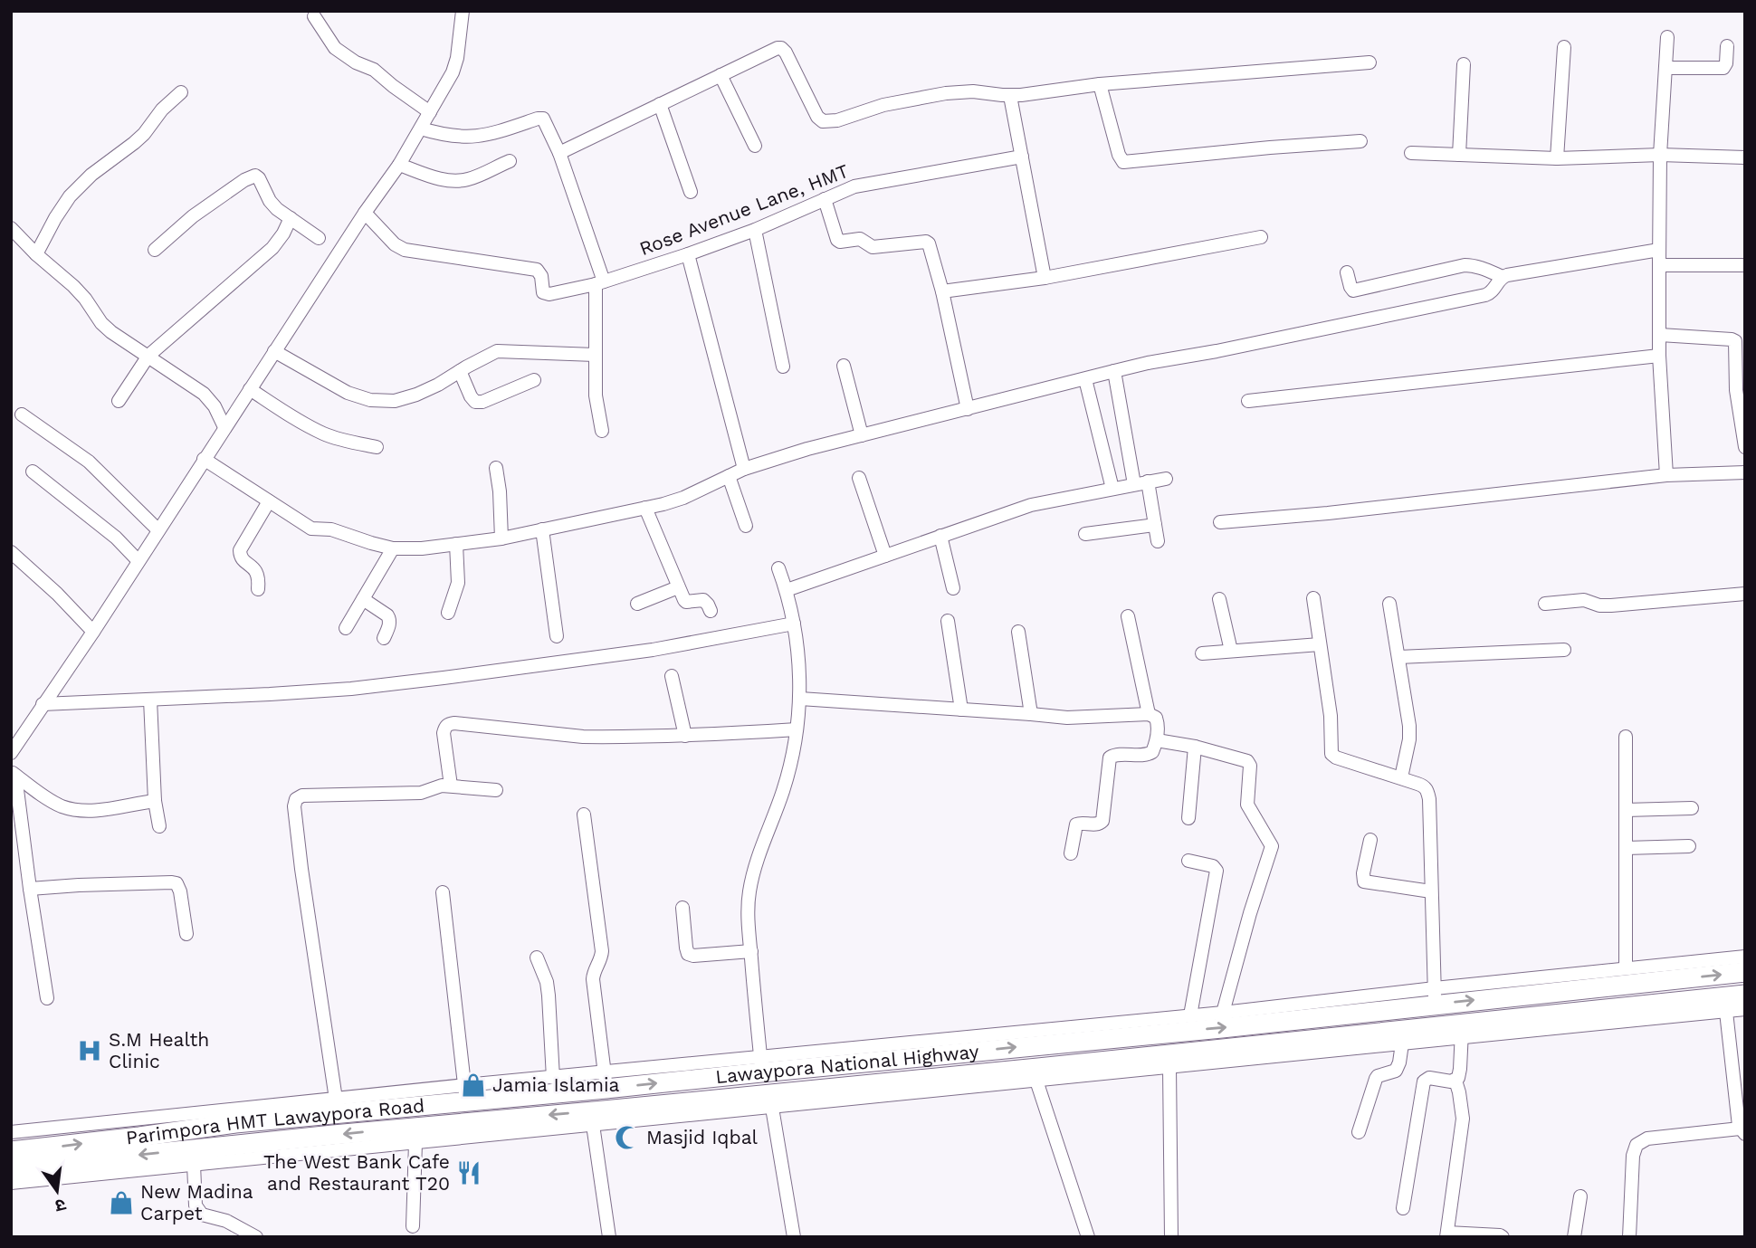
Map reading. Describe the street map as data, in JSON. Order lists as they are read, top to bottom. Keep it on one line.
{"streets":{"highway":["Lawaypora National Highway","Parimpora HMT Lawaypora Road"],"street":["Rose Avenue Lane, HMT"]},"crossings":[["Lawaypora National Highway","Parimpora HMT Lawaypora Road"]],"places":{"hospital":["S.M Health Clinic"],"shop":["Jamia Islamia","New Madina Carpet"],"mosque":["Masjid Iqbal"],"restaurant":["The West Bank Cafe and Restaurant T20"]},"north":"bottom"}
